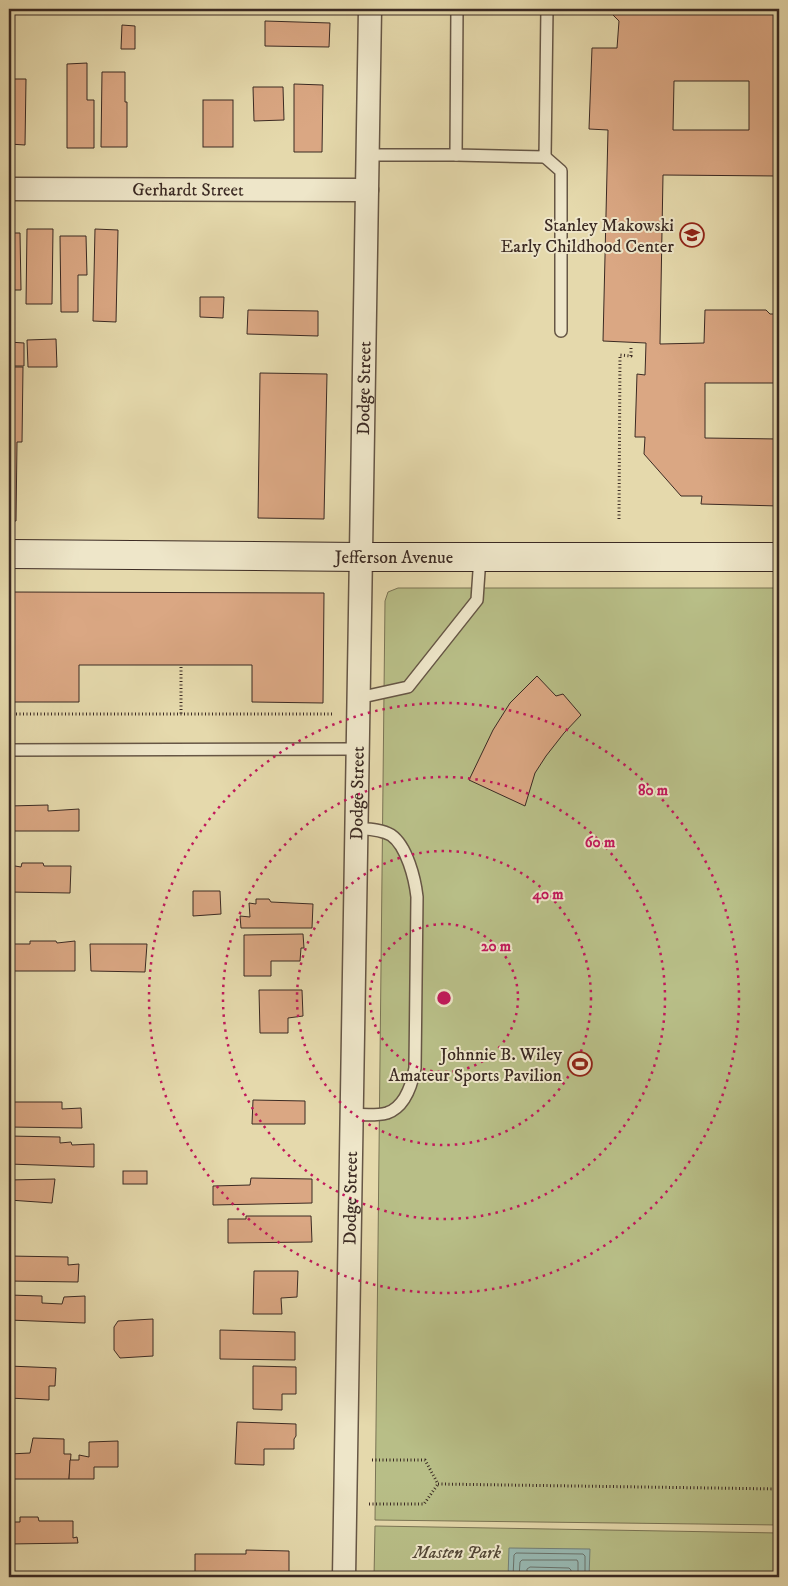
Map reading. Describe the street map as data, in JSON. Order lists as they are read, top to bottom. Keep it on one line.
{"streets":{"street":["Gerhardt Street","Dodge Street","Jefferson Avenue"]},"crossings":[["Gerhardt Street","Dodge Street"],["Dodge Street","Jefferson Avenue"]],"parks":["Masten Park"],"places":{"school or university":["Stanley Makowski Early Childhood Center"],"sports":["Johnnie B. Wiley Amateur Sports Pavilion"]},"rings":["80 m","60 m","40 m","20 m"]}
